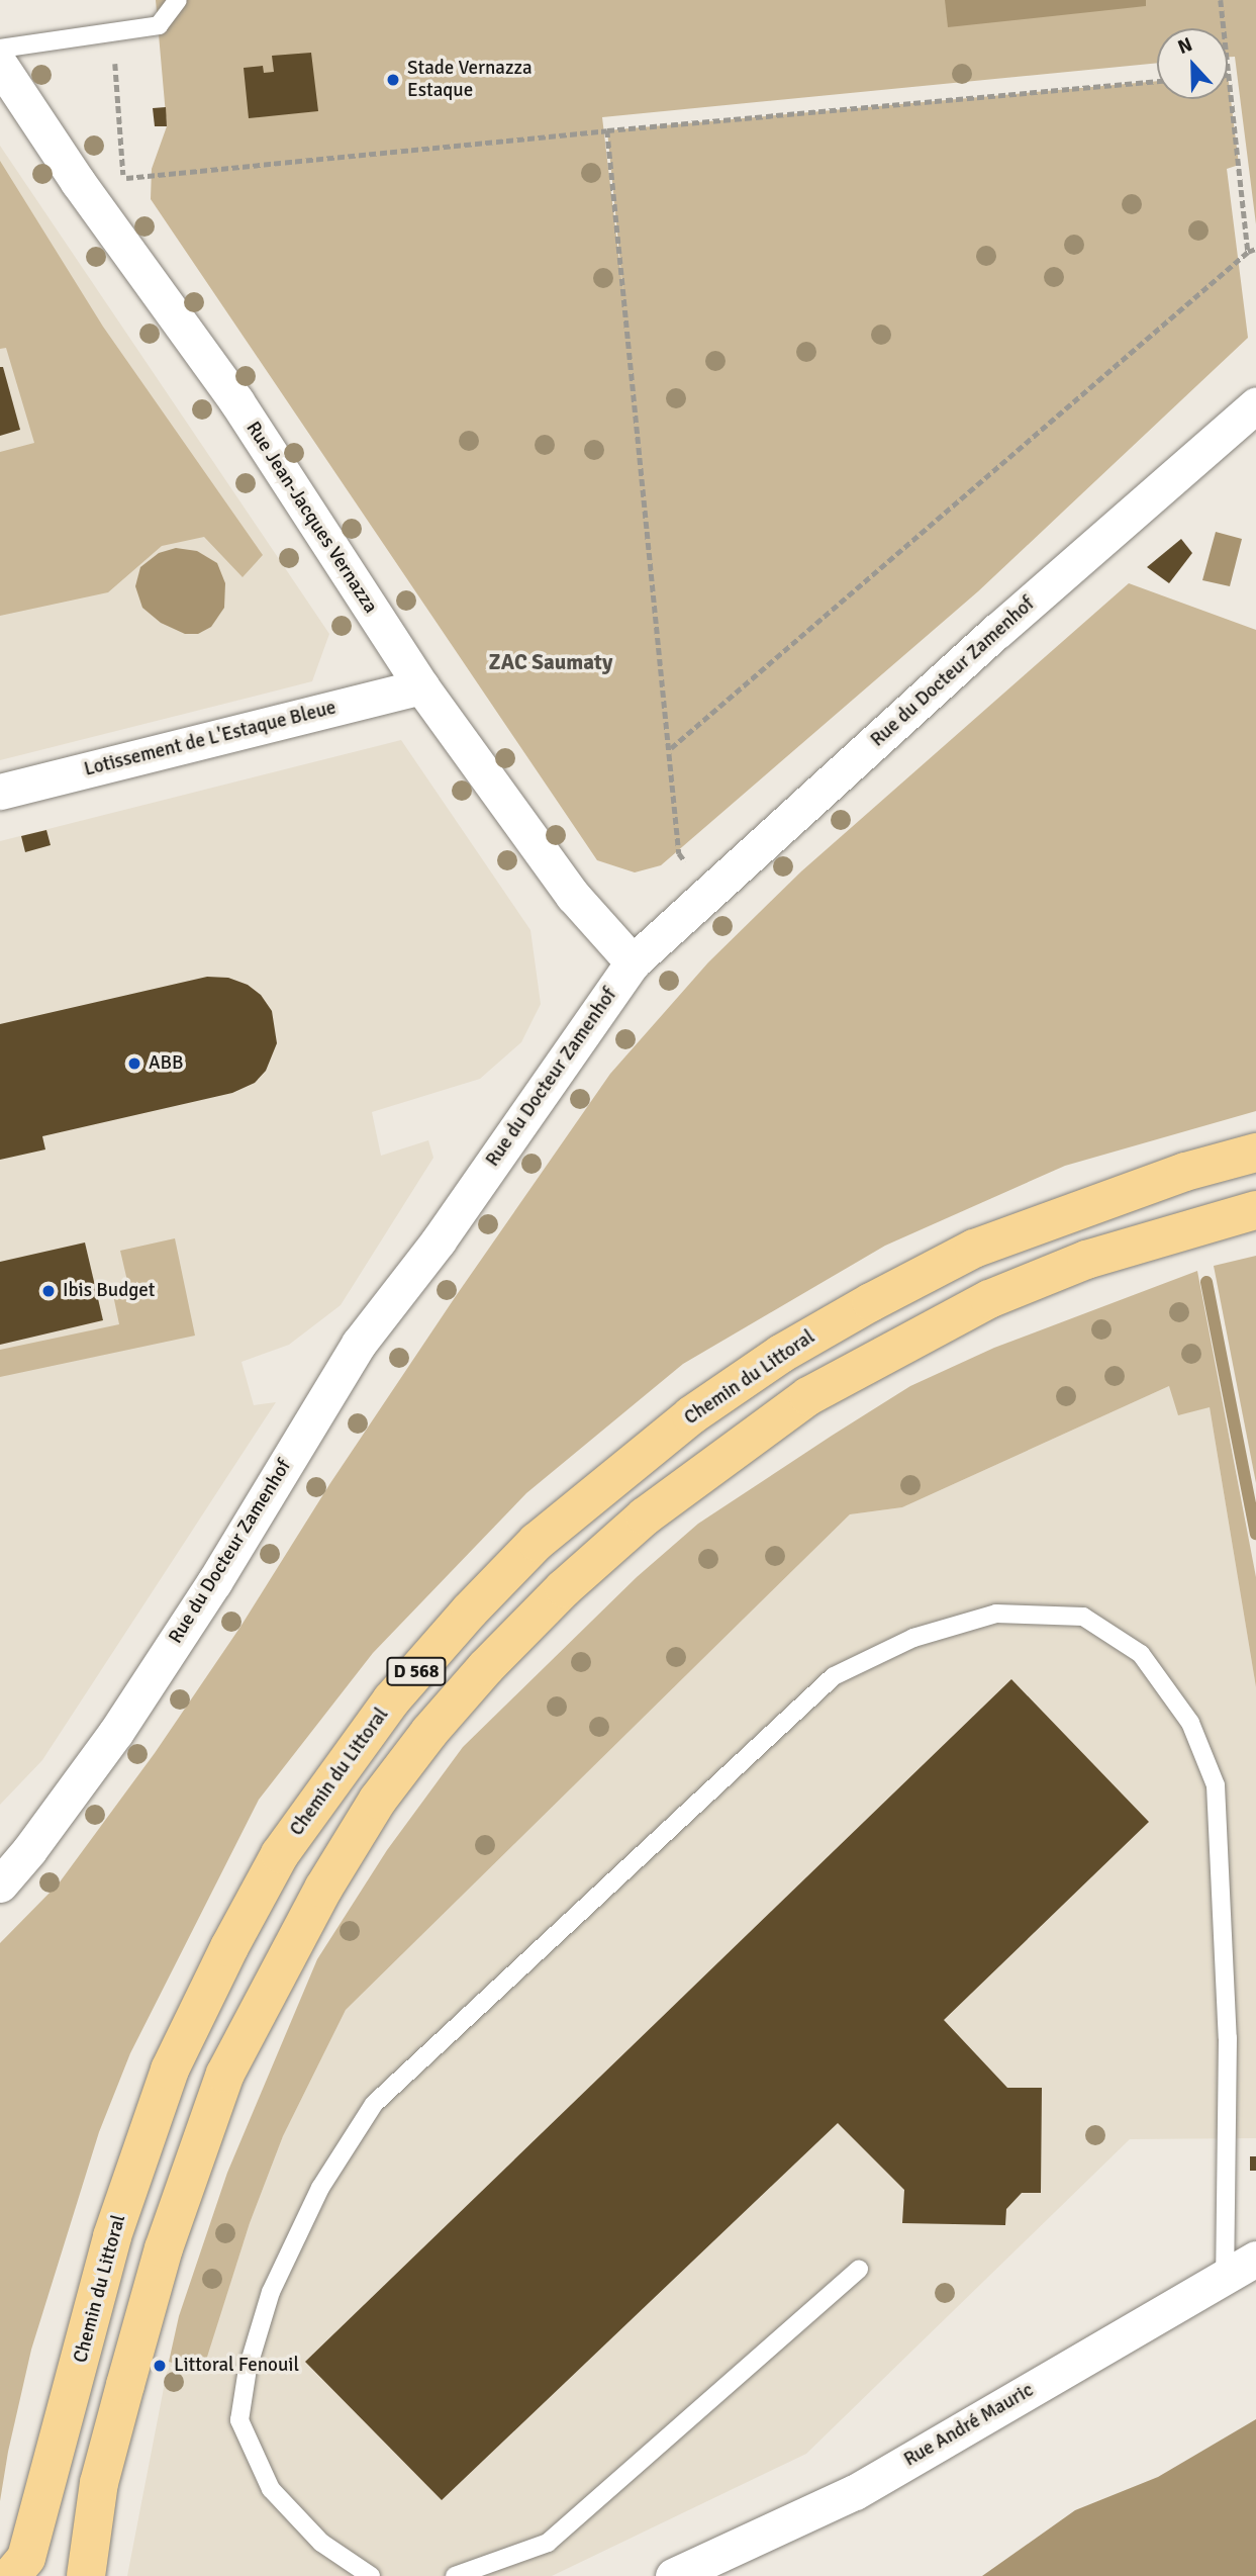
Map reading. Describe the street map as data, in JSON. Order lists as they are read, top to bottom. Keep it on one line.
{"streets":{"main road":["Chemin du Littoral","D 568"],"street":["Rue Jean-Jacques Vernazza","Rue du Docteur Zamenhof","Lotissement de L'Estaque Bleue","Rue André Mauric"]},"crossings":[["Rue Jean-Jacques Vernazza","Rue du Docteur Zamenhof"],["Rue Jean-Jacques Vernazza","Lotissement de L'Estaque Bleue"]],"districts":["ZAC Saumaty"],"places":["Stade Vernazza Estaque","ABB","Ibis Budget","Littoral Fenouil"],"north":"top"}
